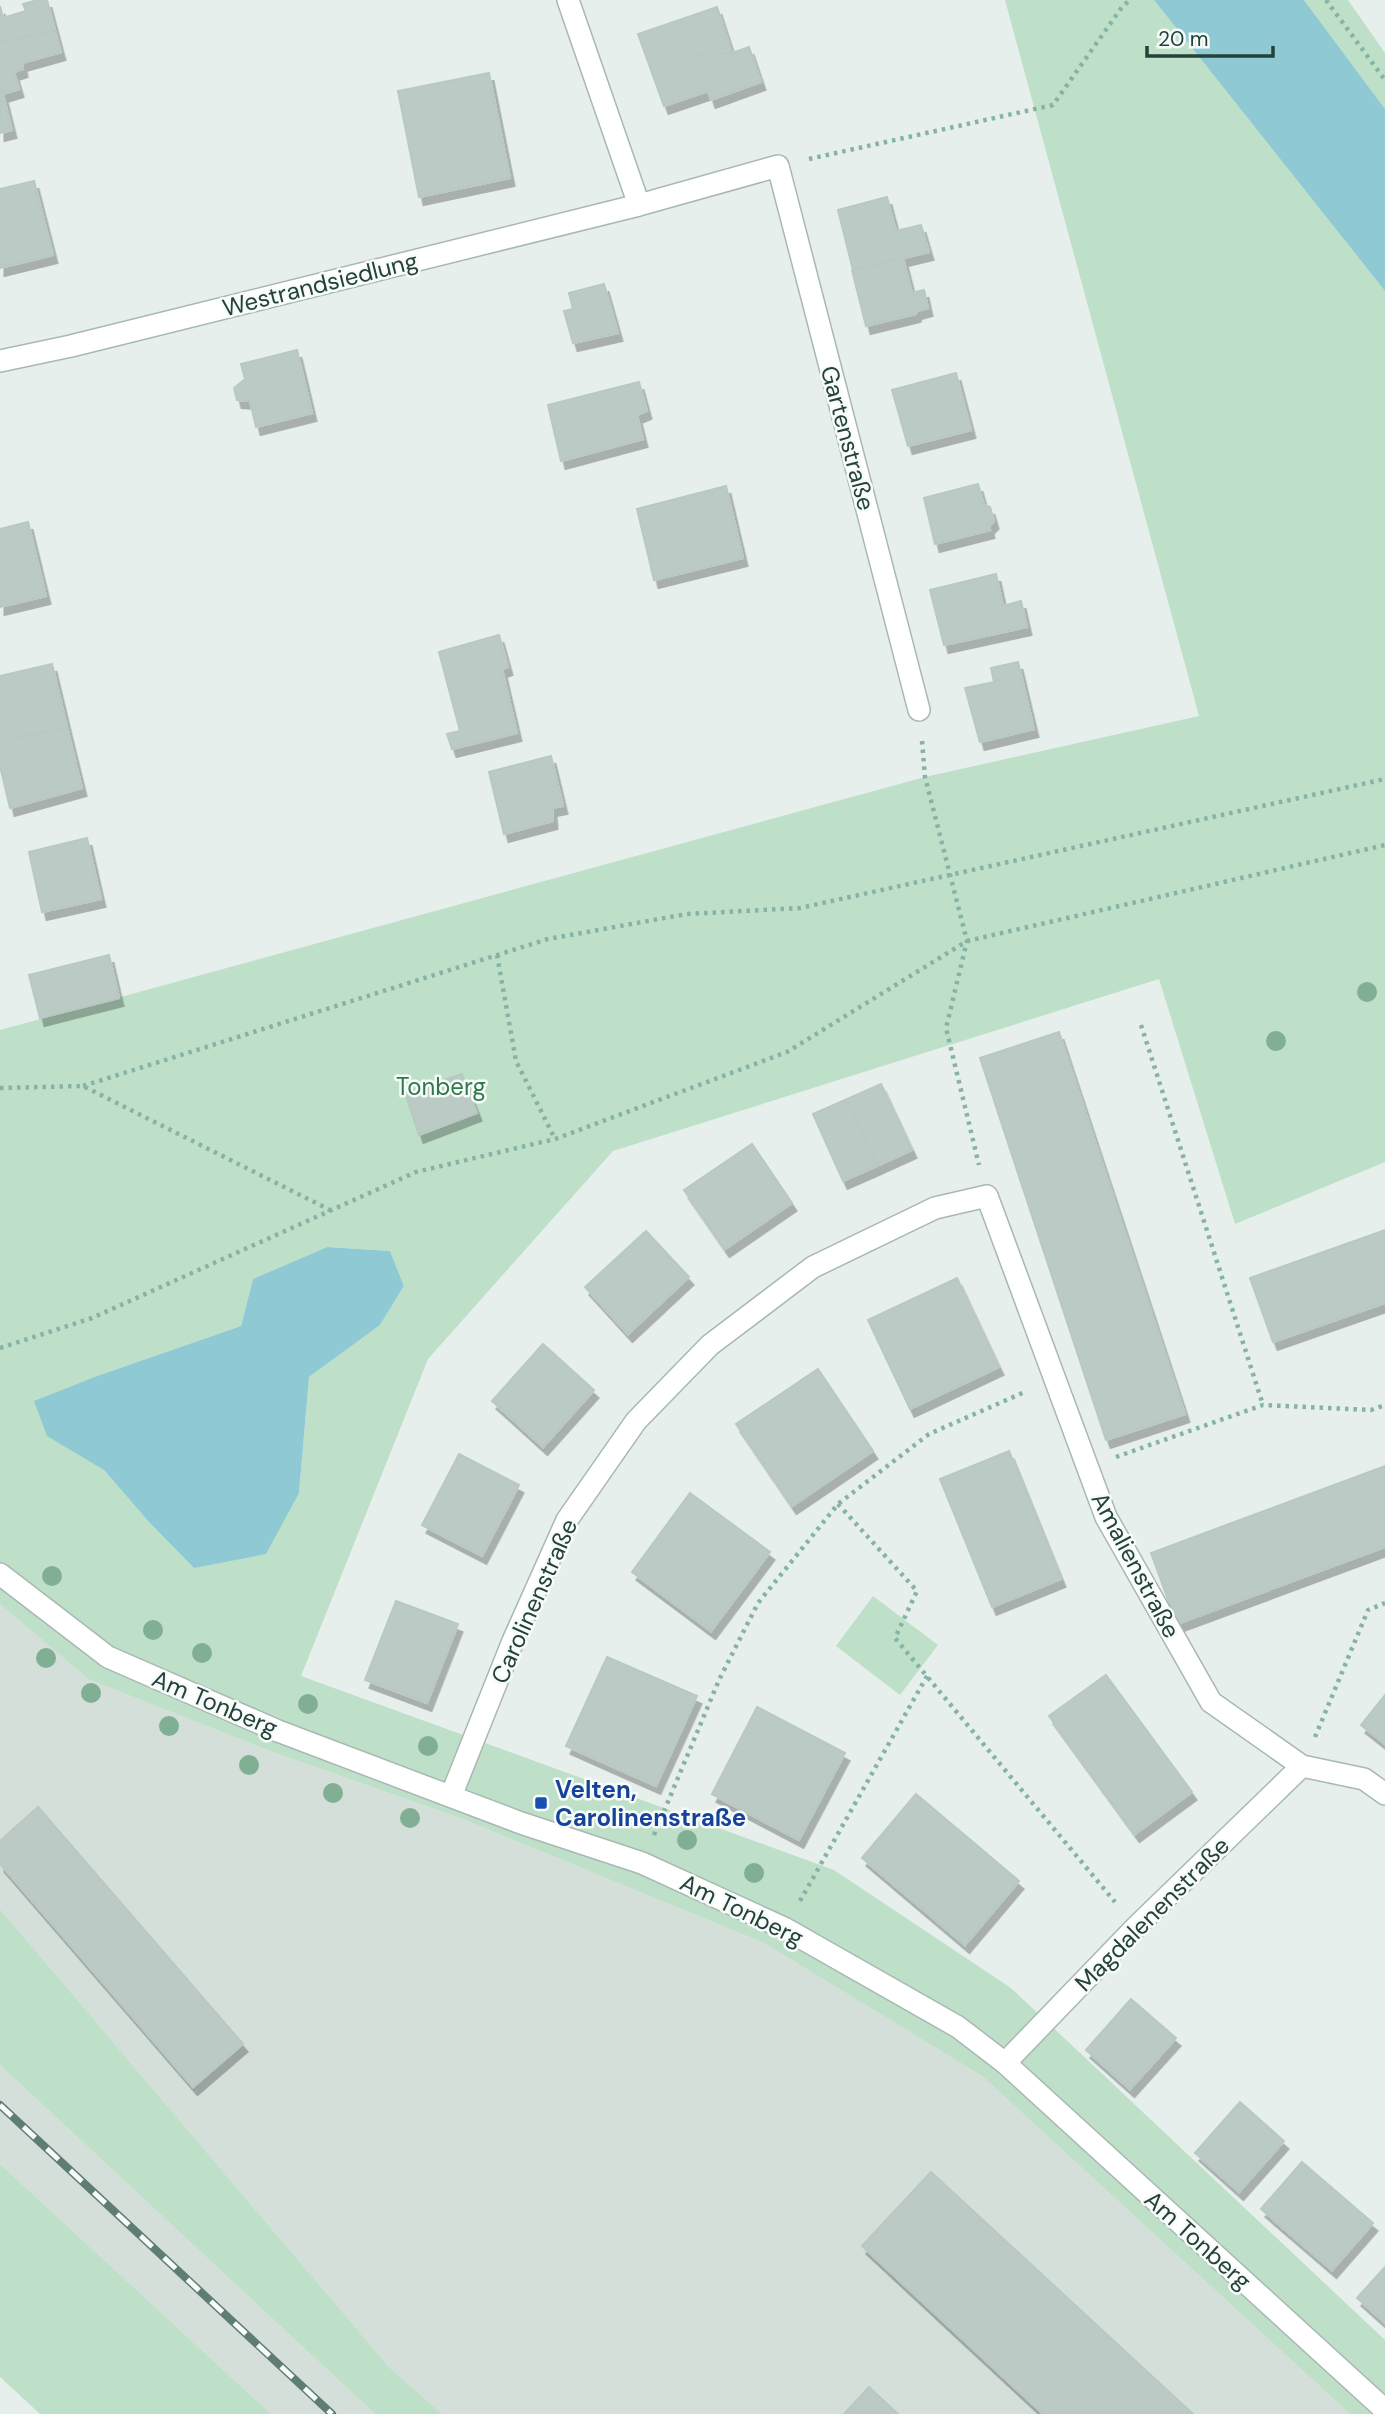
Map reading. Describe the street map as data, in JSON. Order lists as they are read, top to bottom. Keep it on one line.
{"streets":{"street":["Westrandsiedlung","Gartenstraße","Amalienstraße","Carolinenstraße","Am Tonberg","Magdalenenstraße"]},"crossings":[["Westrandsiedlung","Gartenstraße"],["Amalienstraße","Carolinenstraße"],["Amalienstraße","Magdalenenstraße"],["Carolinenstraße","Am Tonberg"],["Am Tonberg","Magdalenenstraße"]],"parks":["Tonberg"],"places":{"transit":["Velten, Carolinenstraße"]},"scale_bar":"20 m"}
